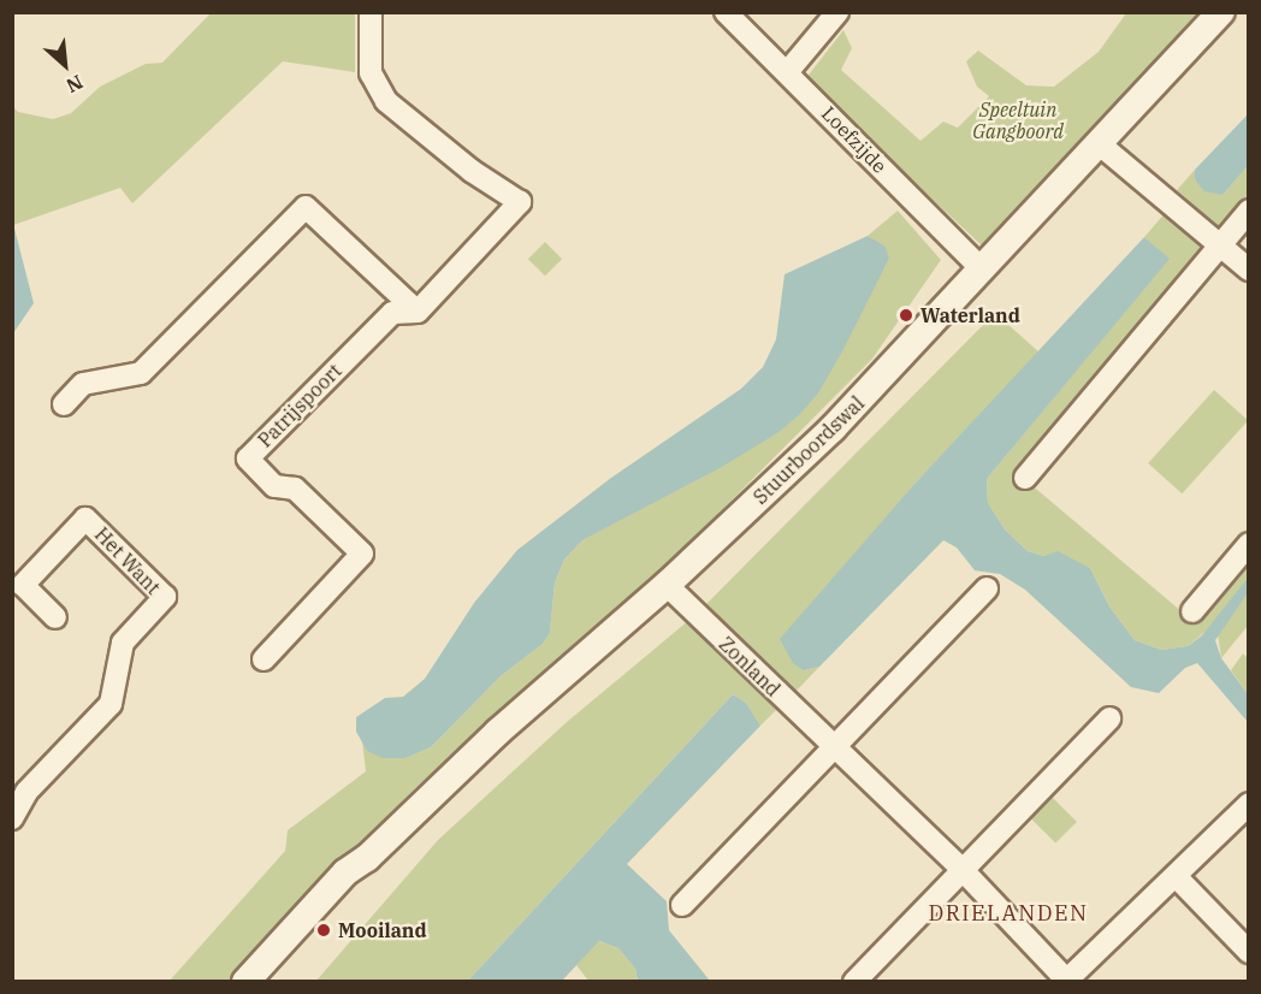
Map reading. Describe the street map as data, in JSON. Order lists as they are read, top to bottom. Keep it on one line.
{"streets":{"street":["Loefzijde","Patrijspoort","Stuurboordswal","Het Want","Zonland"]},"crossings":[["Loefzijde","Stuurboordswal"],["Stuurboordswal","Zonland"]],"districts":["DRIELANDEN"],"parks":["Speeltuin Gangboord"],"places":["Waterland","Mooiland"],"north":"bottom right"}
